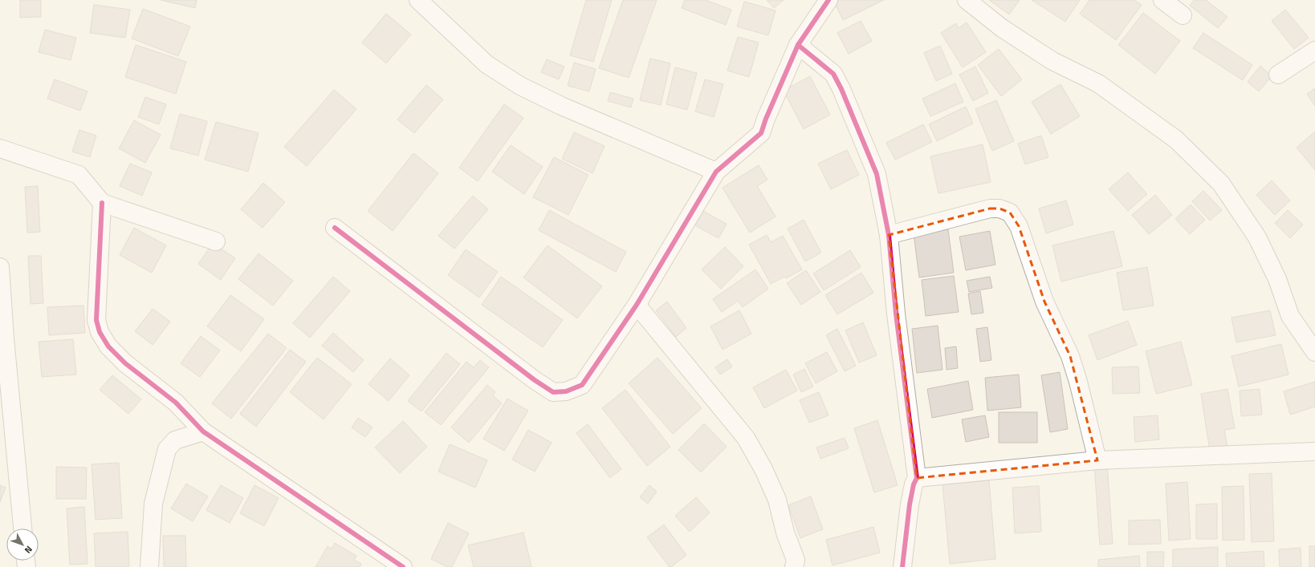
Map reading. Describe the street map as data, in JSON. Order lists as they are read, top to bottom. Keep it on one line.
{"north":"bottom right"}
